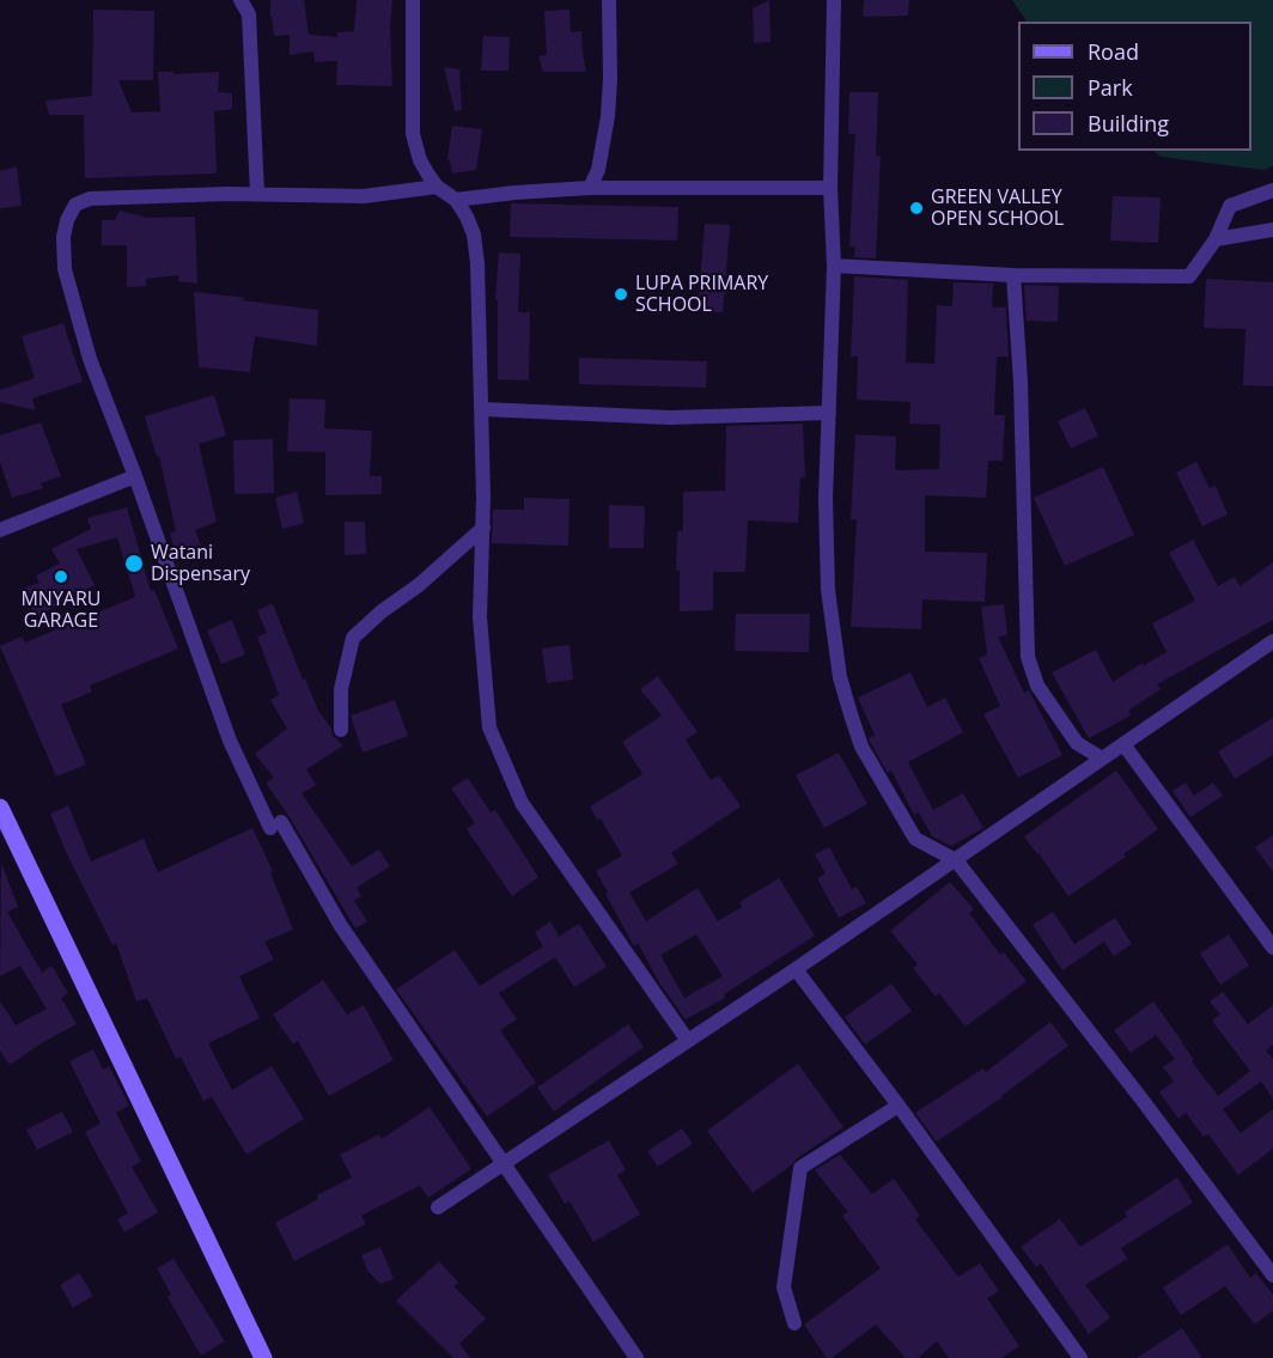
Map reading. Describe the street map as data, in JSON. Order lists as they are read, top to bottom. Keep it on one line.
{"places":["GREEN VALLEY OPEN SCHOOL","LUPA PRIMARY SCHOOL","Watani Dispensary","MNYARU GARAGE"],"legend":["Road","Park","Building"]}
